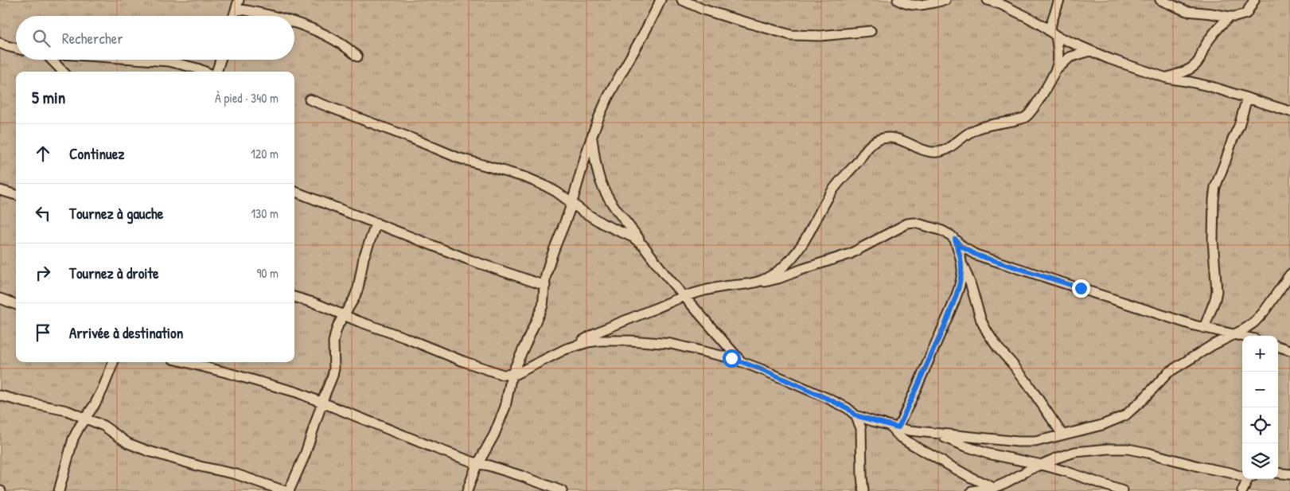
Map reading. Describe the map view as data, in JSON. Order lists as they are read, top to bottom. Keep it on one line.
{"page":{"search":"Rechercher","heading":["5 min","À pied · 340 m"],"list":[["Continuez","120 m"],["Tournez à gauche","130 m"],["Tournez à droite","90 m"],"Arrivée à destination"],"map_buttons":["+","−"]}}
